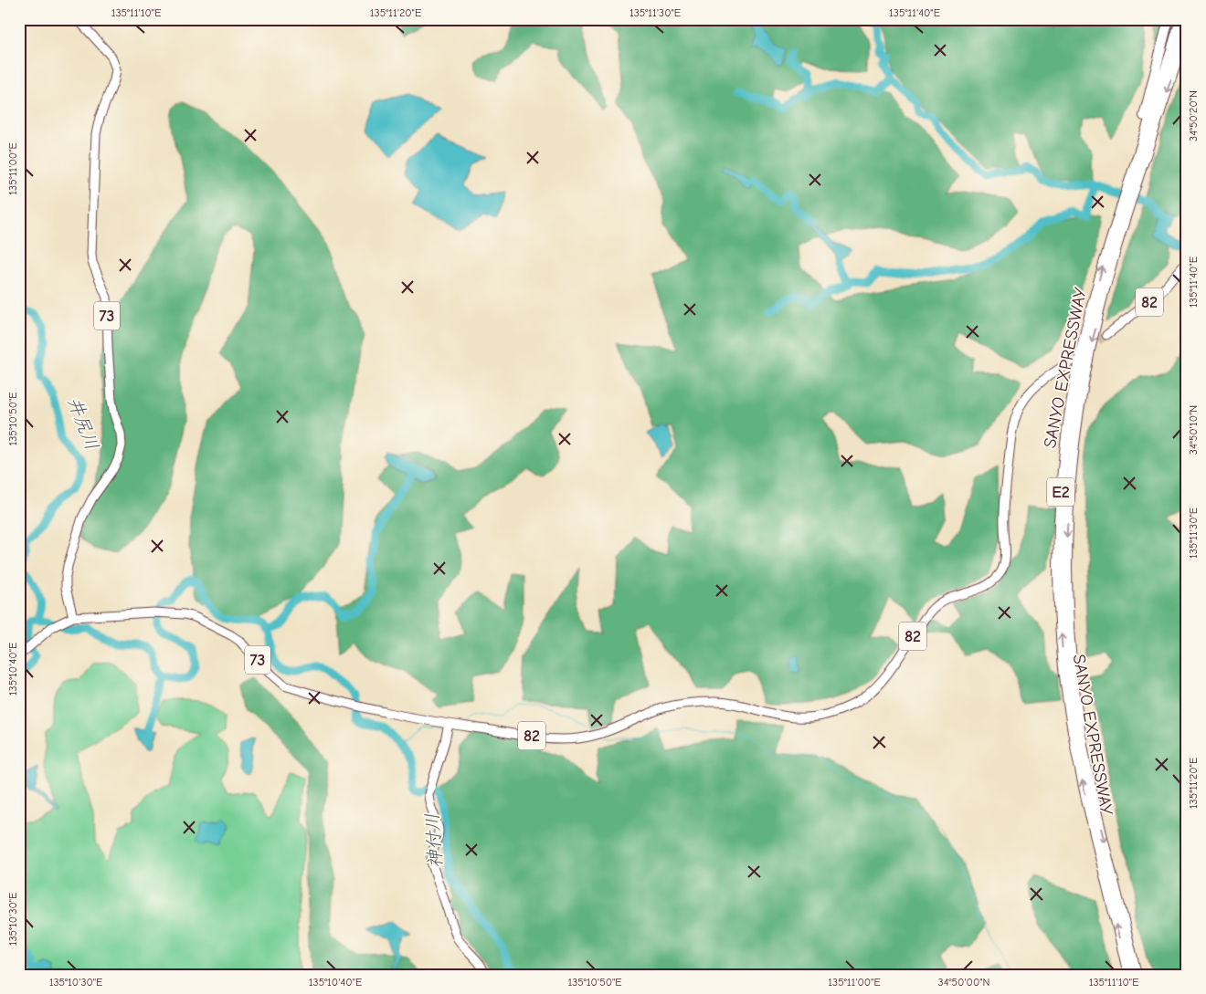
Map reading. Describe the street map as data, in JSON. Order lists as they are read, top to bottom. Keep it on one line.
{"streets":{"highway":["SANYO EXPRESSWAY","E2"],"main road":["82","73"]},"crossings":[["82","73"]],"water":["井尻川","神付川"],"coordinates":["135°11'10\"E","135°11'20\"E","135°11'30\"E","135°11'40\"E","34°50'20\"N","135°11'00\"E","135°10'50\"E","34°50'10\"N","135°10'40\"E","135°10'30\"E","34°50'00\"N"]}
